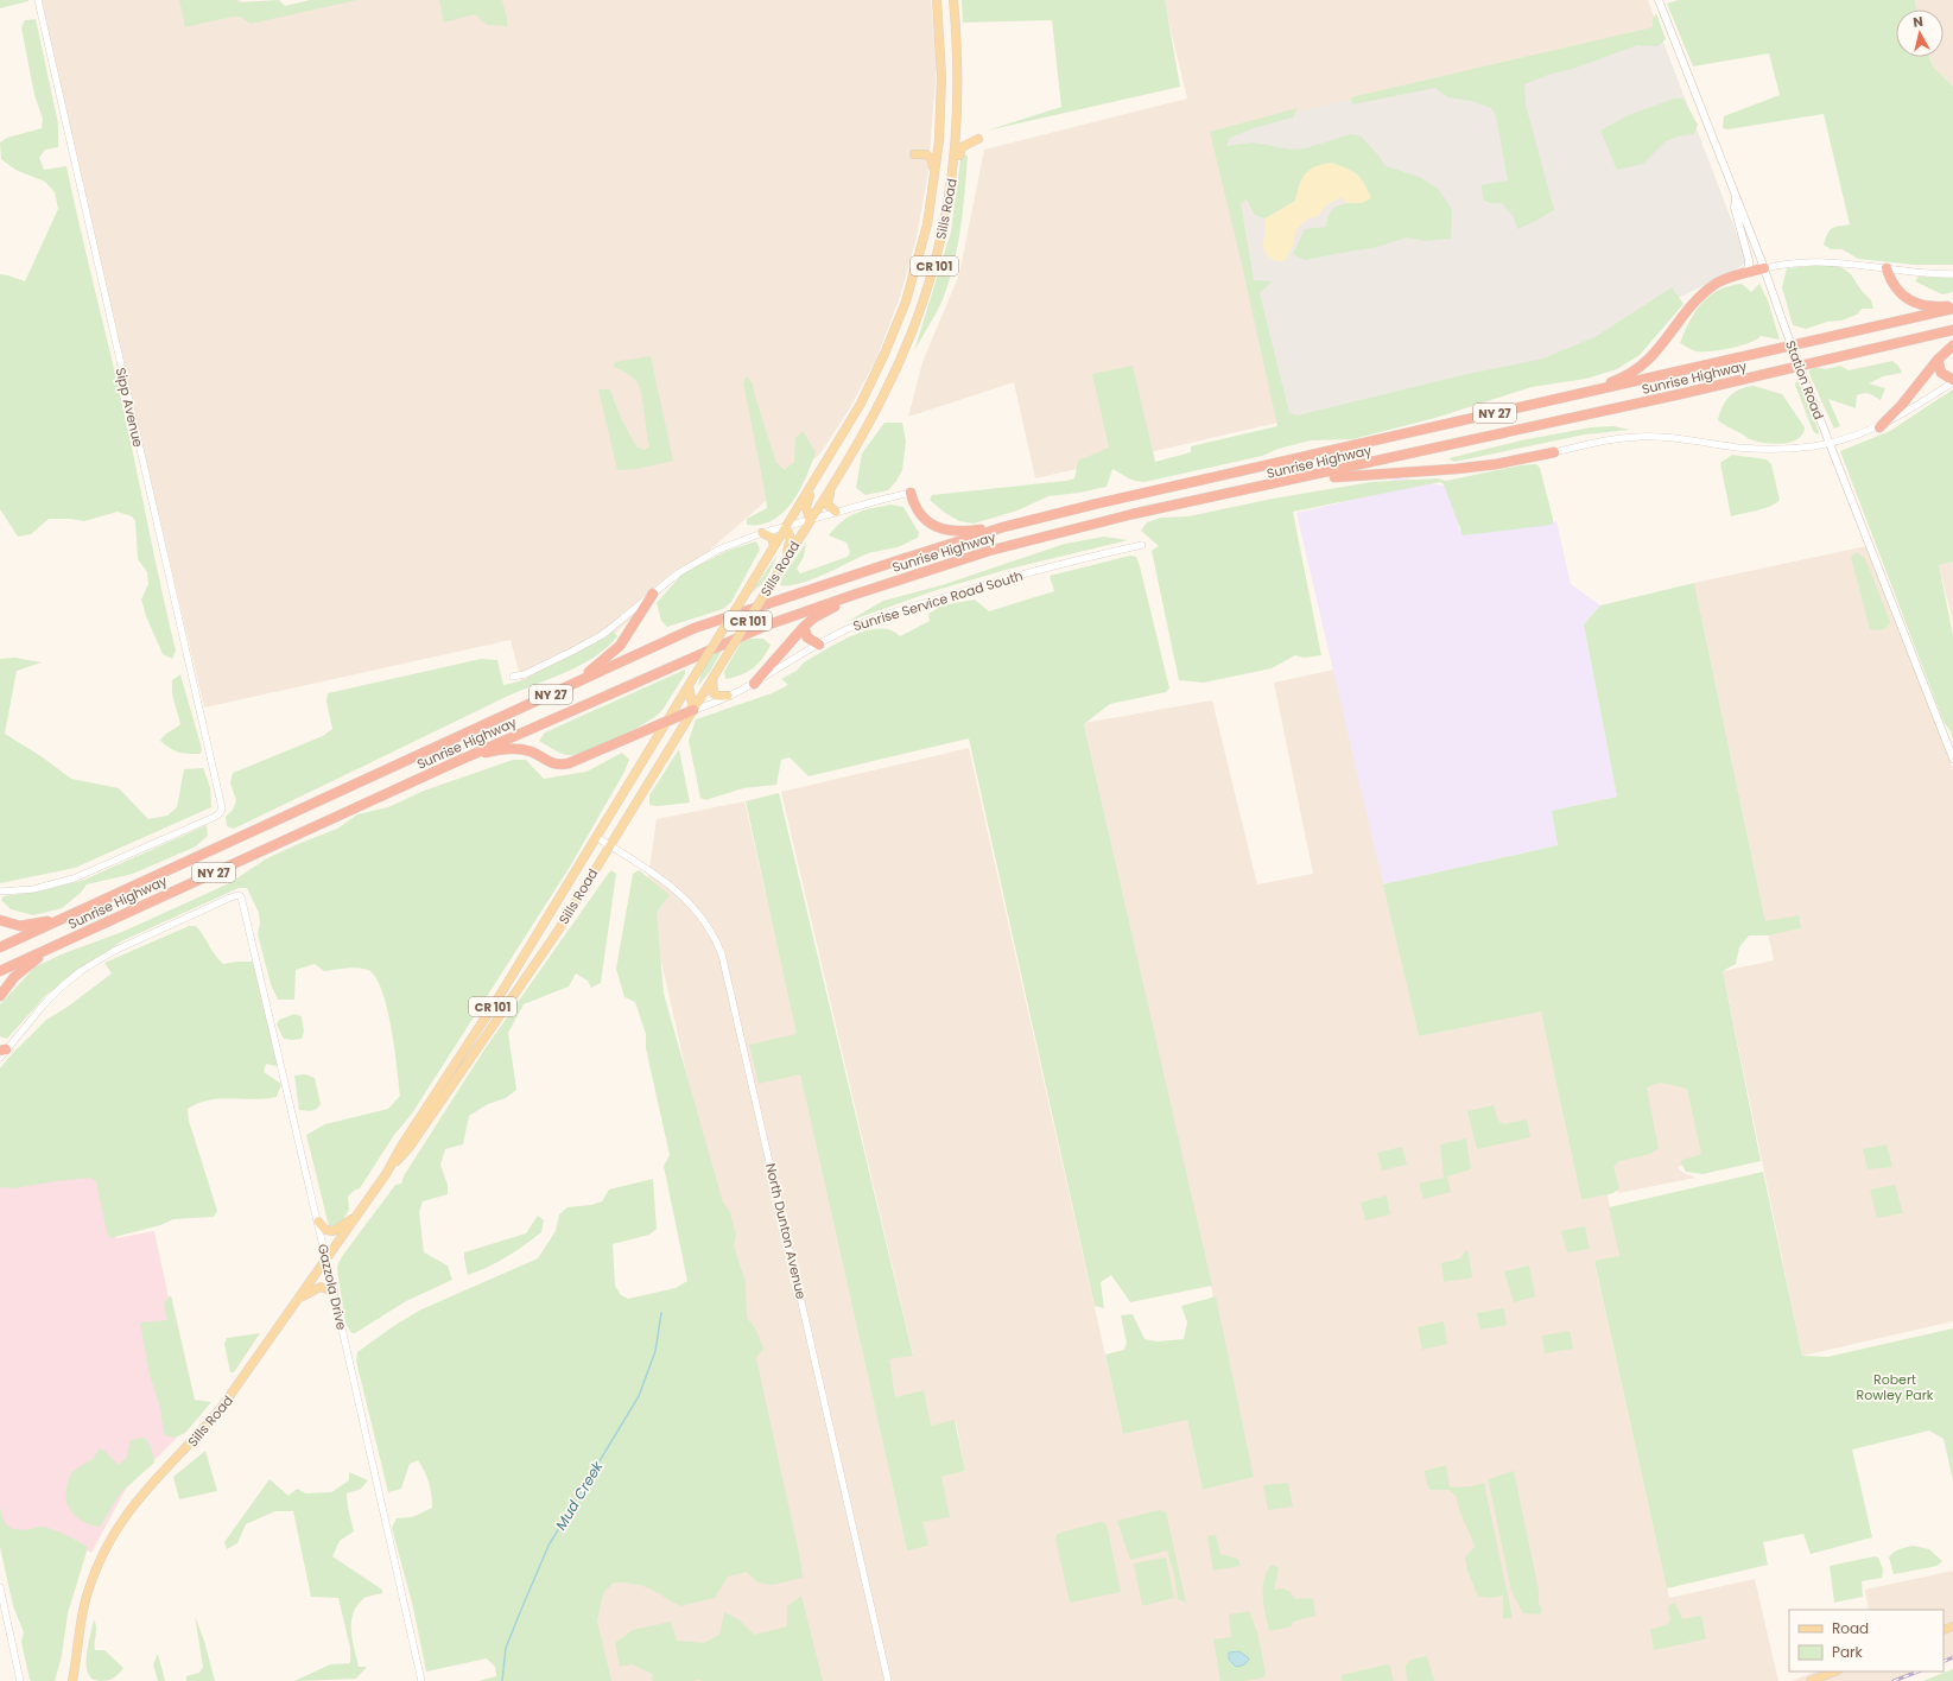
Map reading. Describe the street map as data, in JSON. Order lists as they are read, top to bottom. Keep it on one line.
{"streets":{"highway":["Sunrise Highway","NY 27"],"main road":["Sills Road","CR 101","Station Road"],"street":["Sipp Avenue","Sunrise Service Road South","North Dunton Avenue","Gazzola Drive"]},"crossings":[["Sills Road","Sunrise Service Road South"],["Sills Road","North Dunton Avenue"],["Sills Road","Gazzola Drive"]],"water":["Mud Creek"],"parks":["Robert Rowley Park"],"legend":["Road","Park"],"north":"top"}
